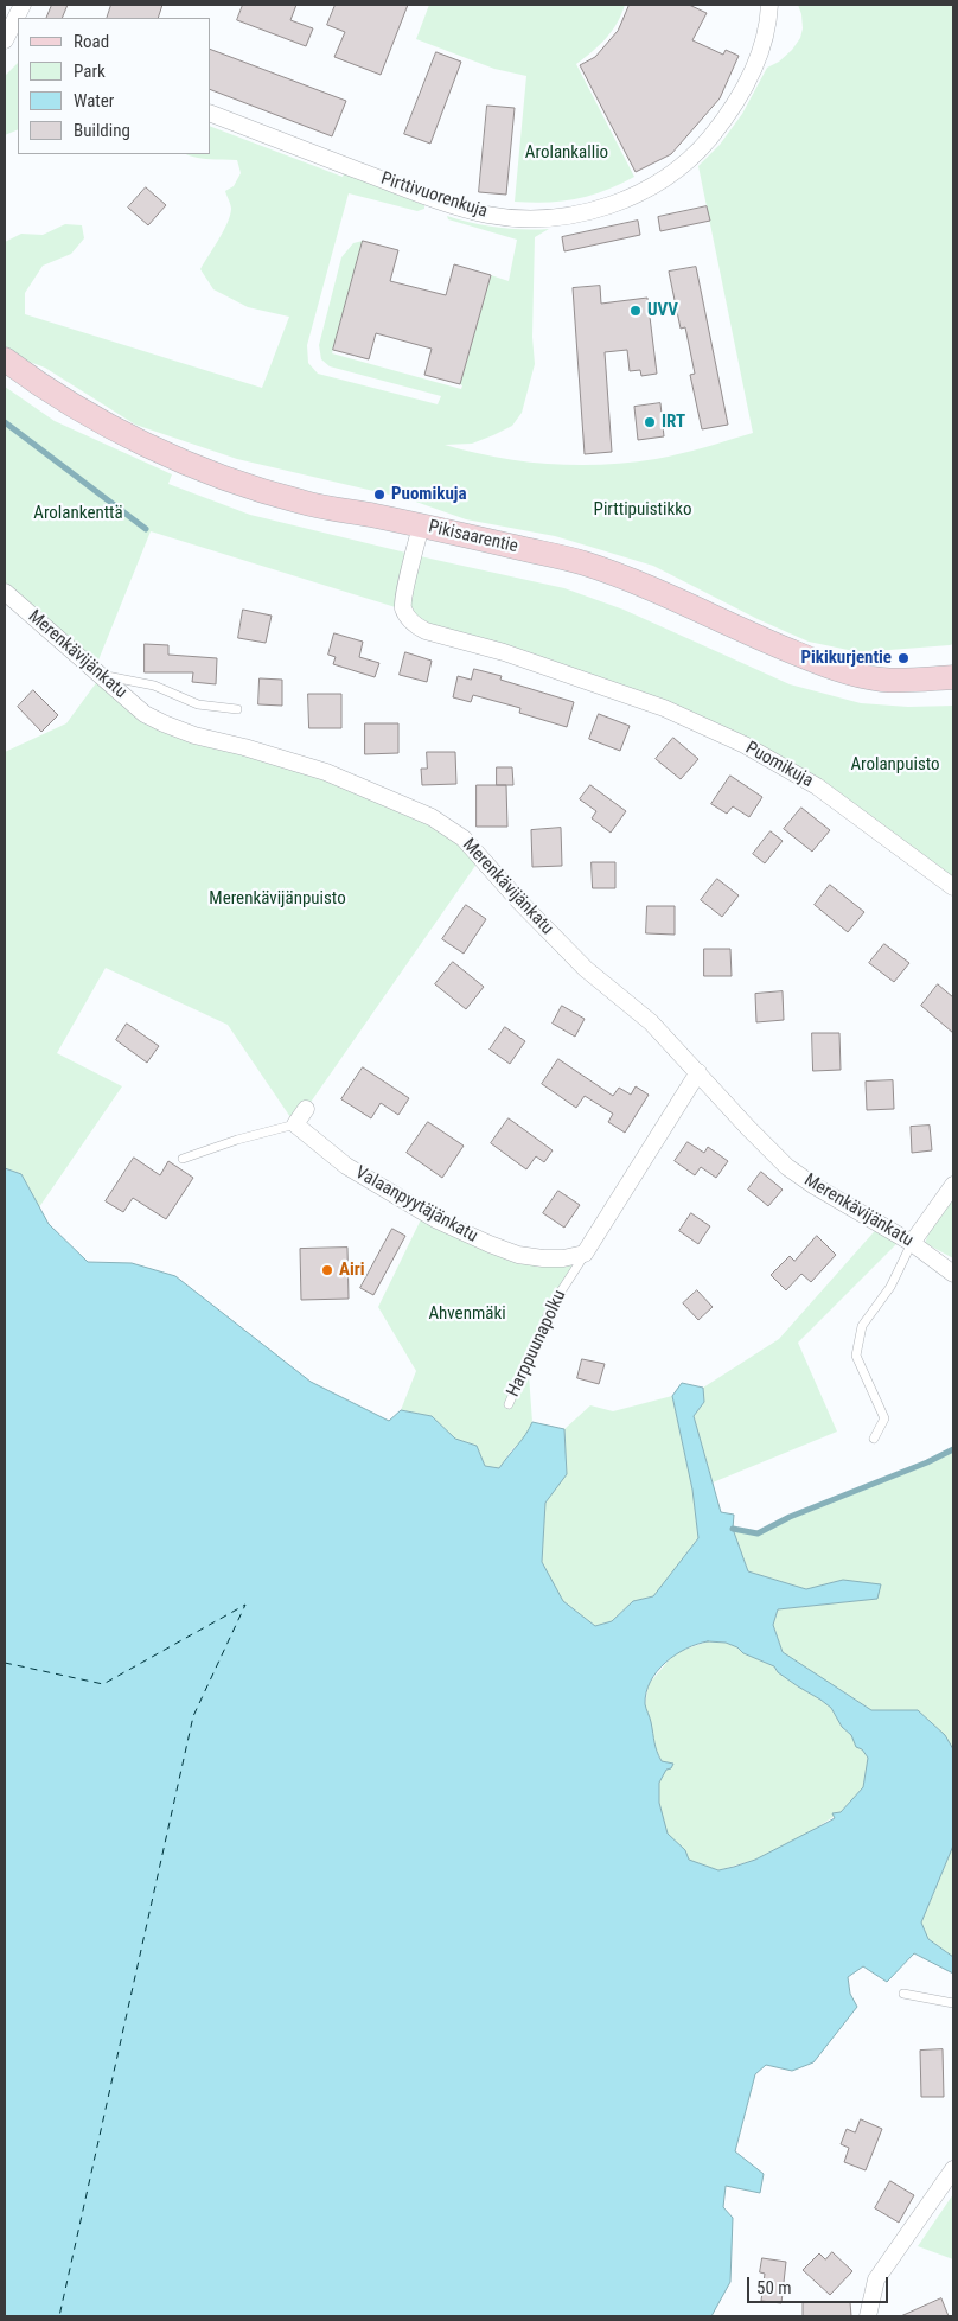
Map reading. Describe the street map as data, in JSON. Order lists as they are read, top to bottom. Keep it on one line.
{"streets":{"street":["Pirttivuorenkuja","Pikisaarentie","Merenkävijänkatu","Puomikuja","Valaanpyytäjänkatu"],"lane":["Harppuunapolku"]},"crossings":[["Pikisaarentie","Puomikuja"],["Valaanpyytäjänkatu","Harppuunapolku"]],"parks":["Arolankallio","Pirttipuistikko","Arolankenttä","Arolanpuisto","Merenkävijänpuisto","Ahvenmäki"],"places":["UVV","IRT","Puomikuja","Pikikurjentie","Airi"],"legend":["Road","Park","Water","Building"],"scale_bar":"50 m"}
